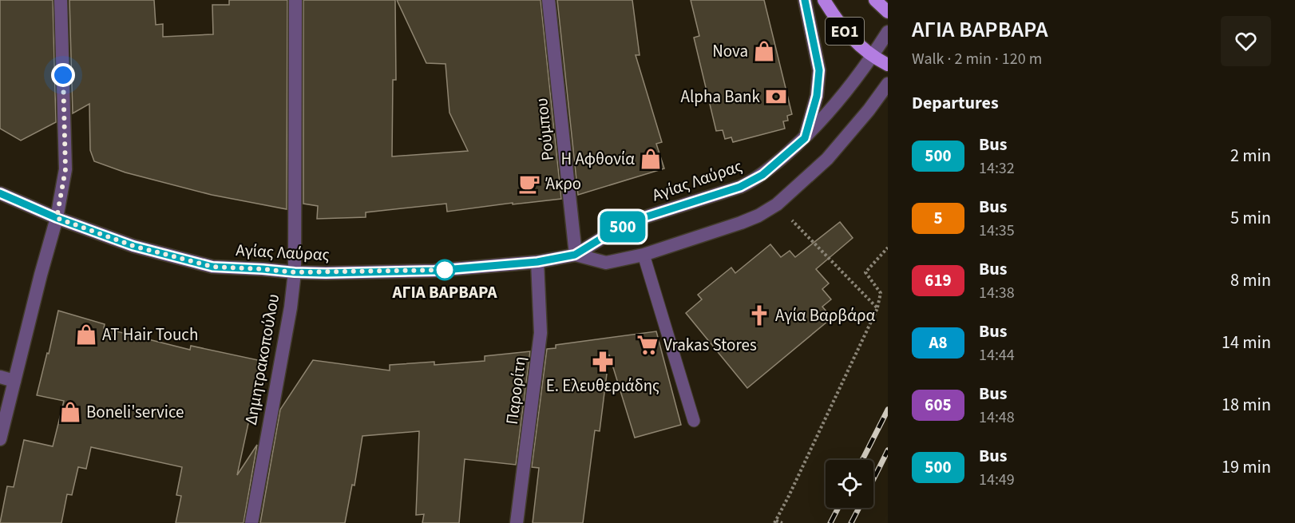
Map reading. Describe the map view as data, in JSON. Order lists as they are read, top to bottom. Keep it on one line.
{"streets":{"main road":["ΕΟ1"],"street":["Ρούμπου","Αγίας Λαύρας","Δημητρακοπούλου","Παρορίτη"]},"crossings":[["ΕΟ1","Αγίας Λαύρας"],["Ρούμπου","Αγίας Λαύρας"],["Αγίας Λαύρας","Δημητρακοπούλου"],["Αγίας Λαύρας","Παρορίτη"]],"places":{"shop":["Nova","Η Αφθονία","AT Hair Touch","Boneli'service"],"bank":["Alpha Bank"],"cafe":["Άκρο"],"other":["ΑΓΙΑ ΒΑΡΒΑΡΑ"],"church":["Αγία Βαρβάρα"],"supermarket":["Vrakas Stores"],"pharmacy":["Ε. Ελευθεριάδης"]},"lines":["bus line 500"],"page":{"on_map":"500","heading":[["ΑΓΙΑ ΒΑΡΒΑΡΑ","Walk · 2 min · 120 m"],"Departures"],"list":[{"mark":"500","name":"Bus","note":"14:32","value":"2 min"},{"mark":"5","name":"Bus","note":"14:35","value":"5 min"},{"mark":"619","name":"Bus","note":"14:38","value":"8 min"},{"mark":"A8","name":"Bus","note":"14:44","value":"14 min"},{"mark":"605","name":"Bus","note":"14:48","value":"18 min"},{"mark":"500","name":"Bus","note":"14:49","value":"19 min"}]}}
